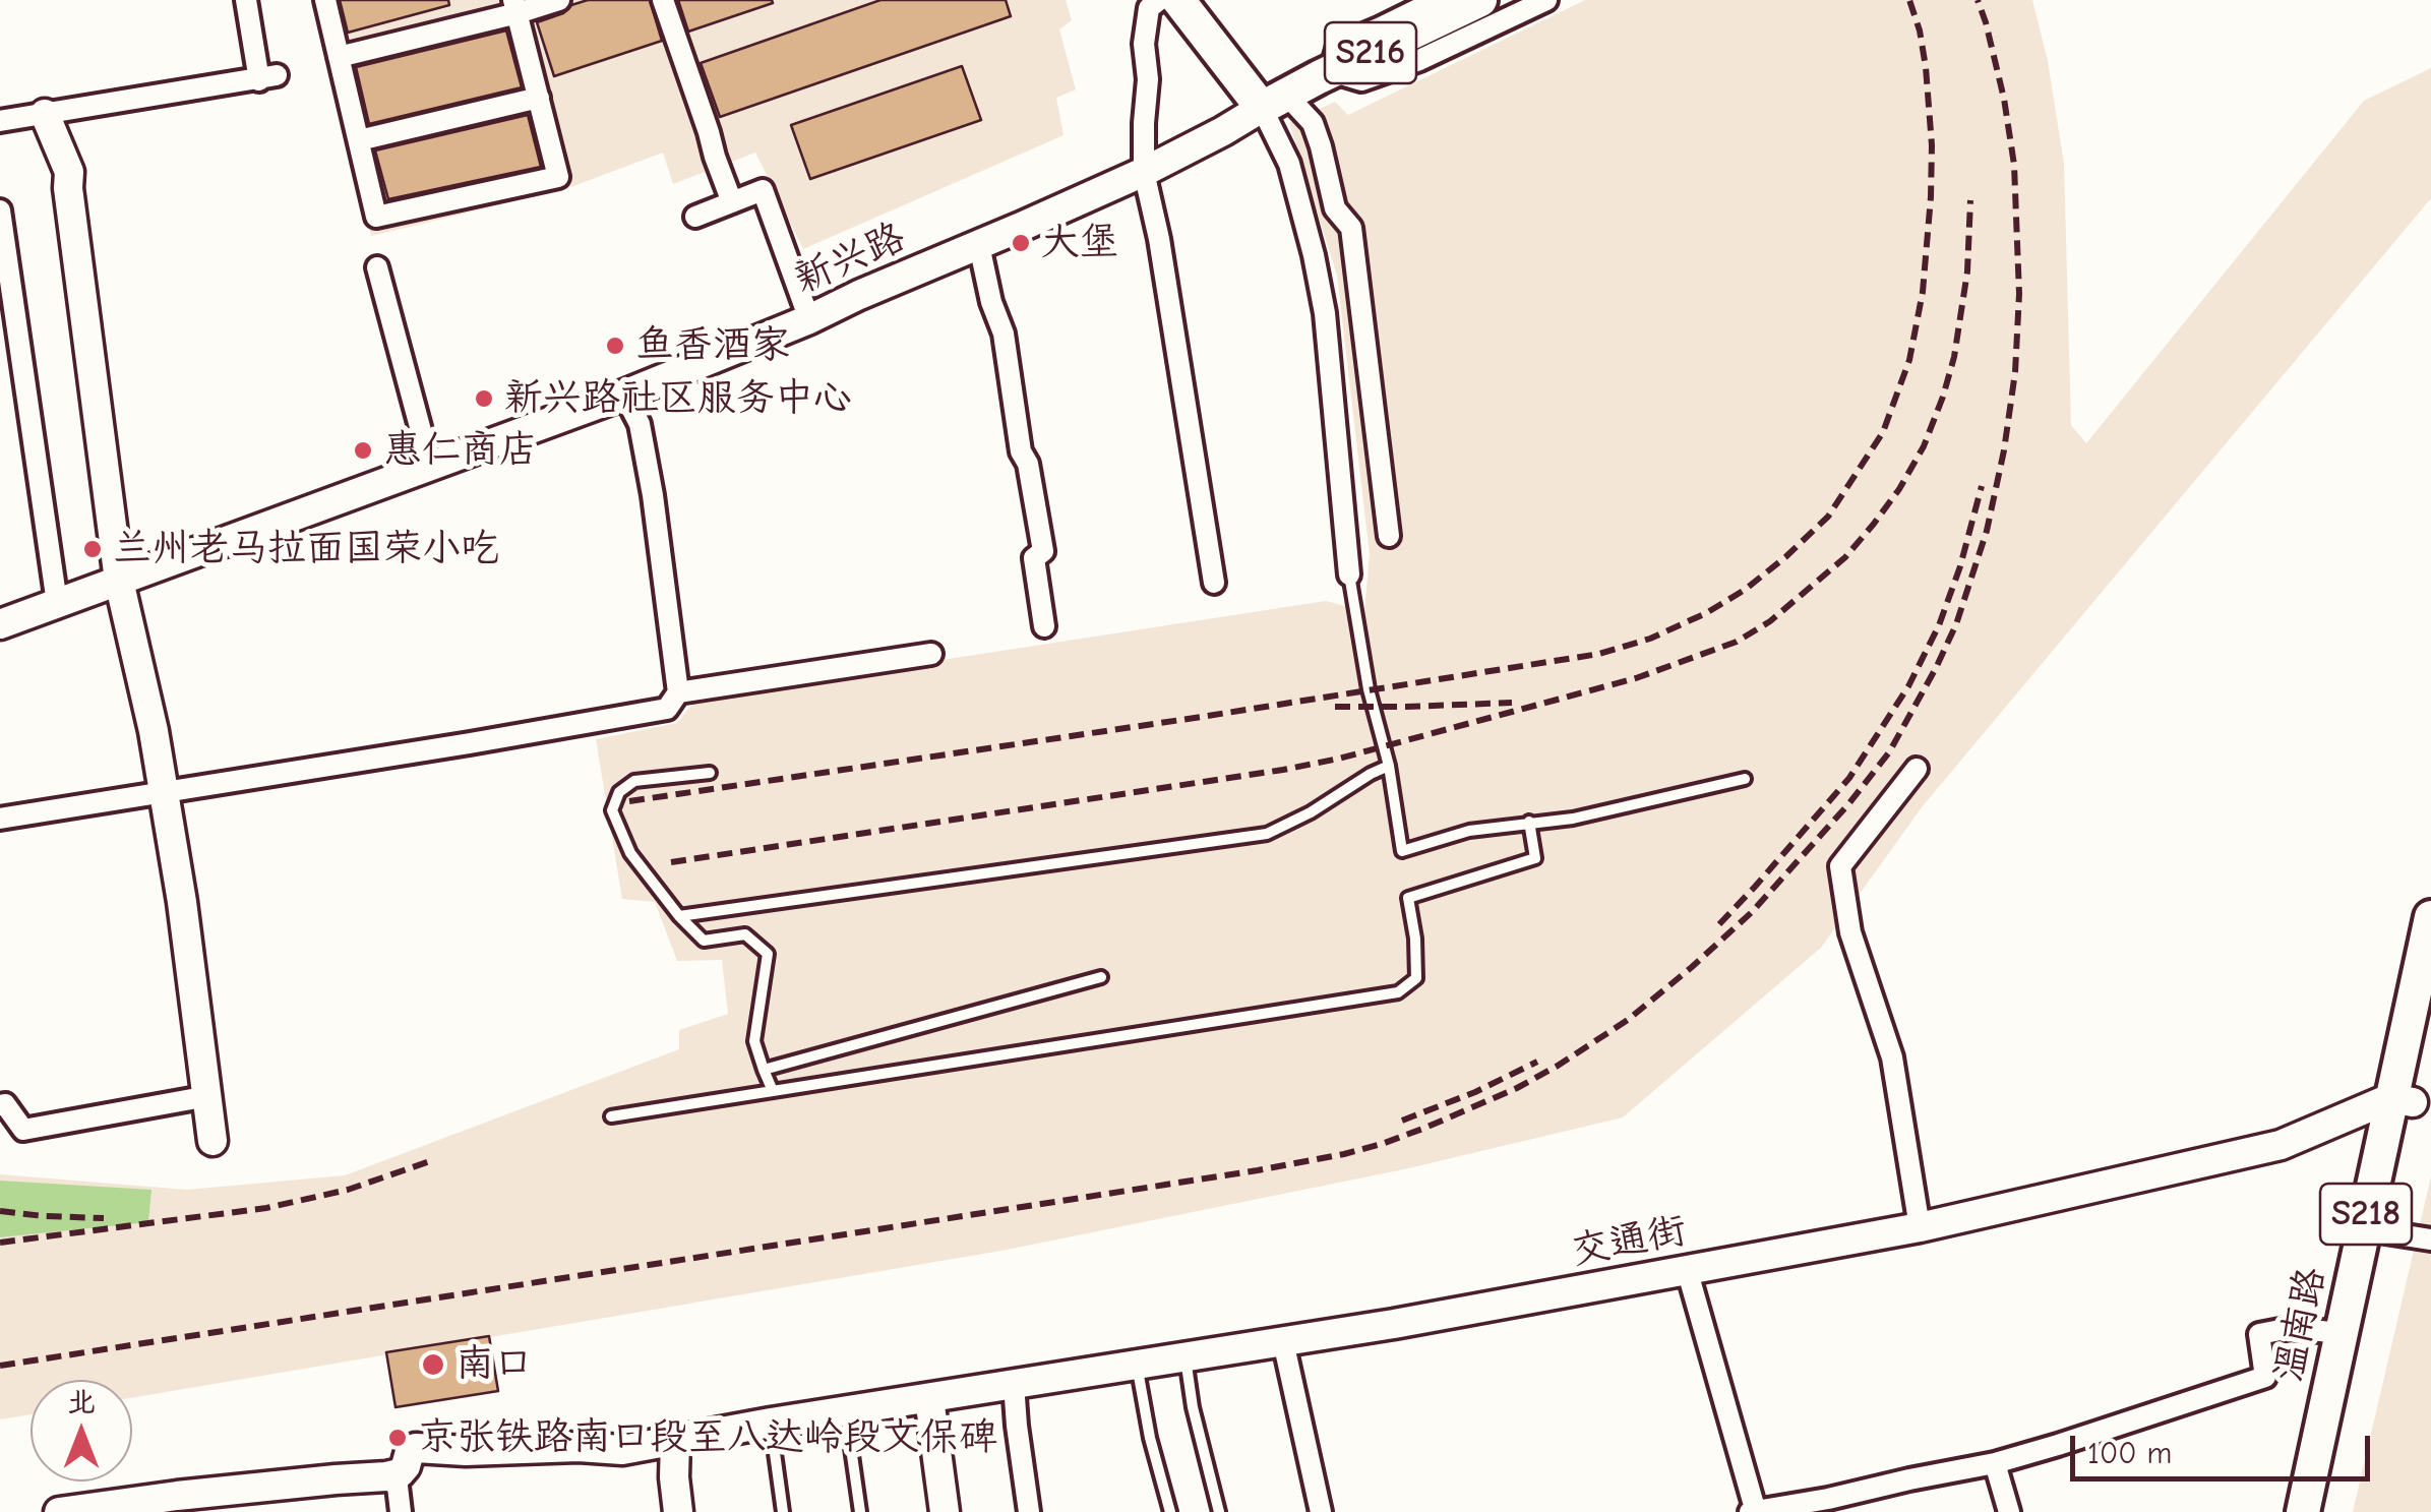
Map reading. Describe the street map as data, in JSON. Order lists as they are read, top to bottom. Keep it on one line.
{"streets":{"main road":["S216","S218","温南路"],"street":["新兴路","交通街"]},"crossings":[["S216","新兴路"],["交通街","温南路"]],"places":["大堡","鱼香酒家","新兴路社区服务中心","惠仁商店","兰州老马拉面国荣小吃","南口","京张铁路南口段至八达岭段文保碑"],"scale_bar":"100 m","north":"top"}
